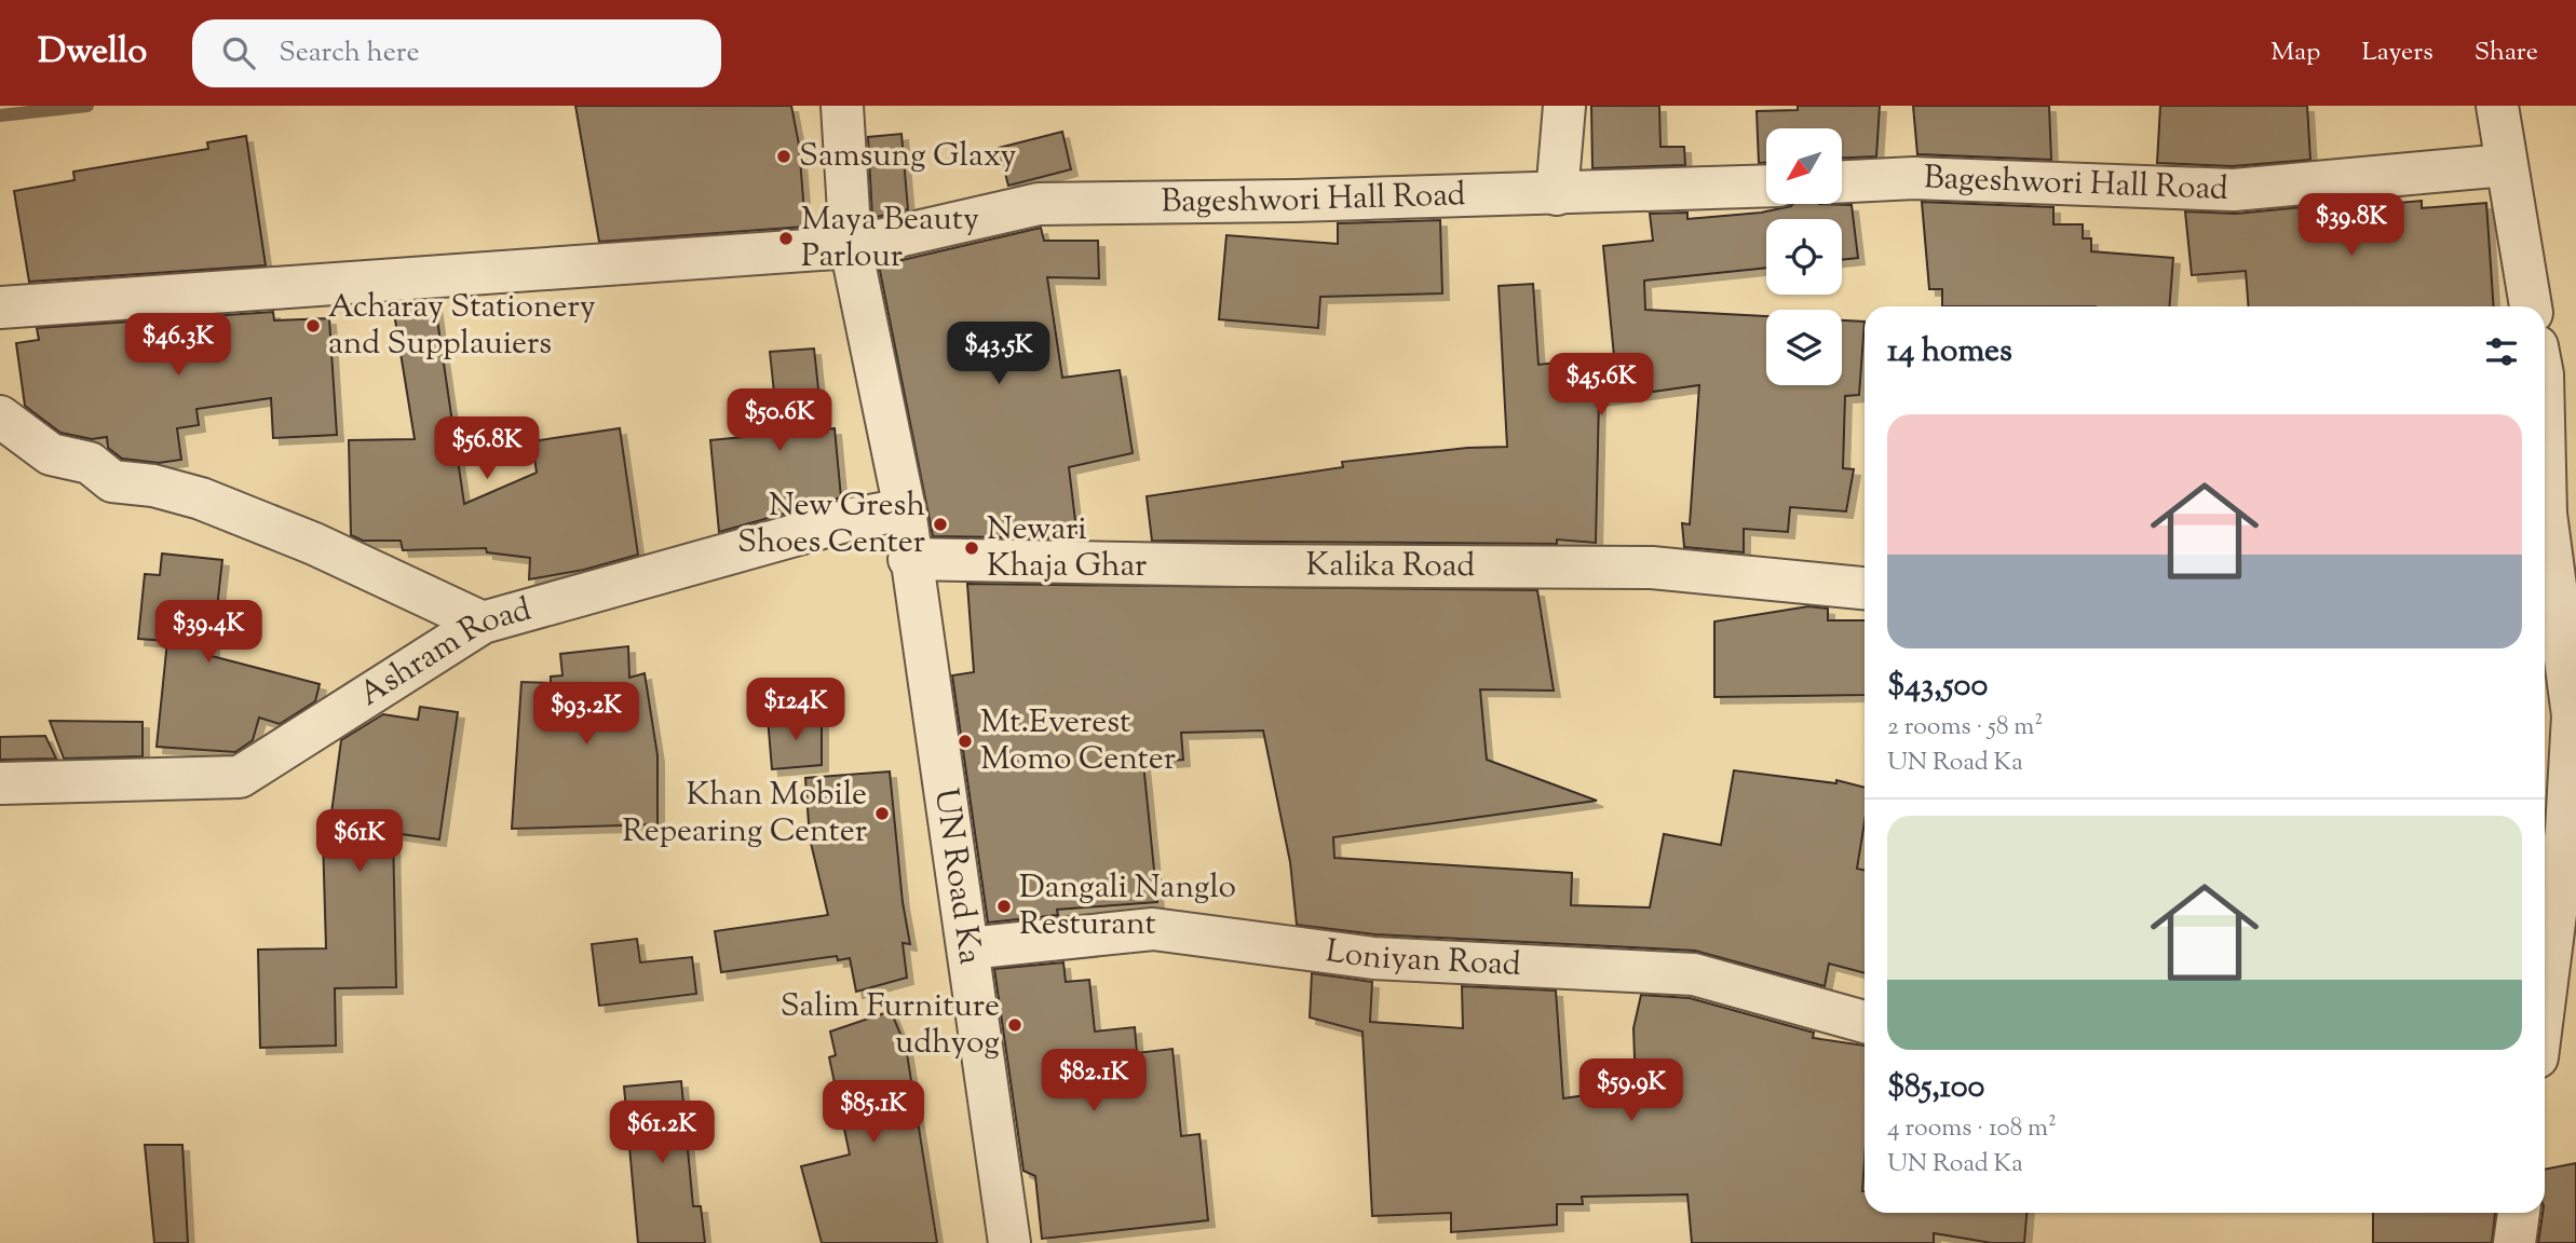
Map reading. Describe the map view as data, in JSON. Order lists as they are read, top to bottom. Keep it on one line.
{"streets":{"street":["Bageshwori Hall Road","Kalika Road","Ashram Road","UN Road Ka","Loniyan Road"]},"crossings":[["Bageshwori Hall Road","UN Road Ka"],["Kalika Road","UN Road Ka"],["Ashram Road","UN Road Ka"],["UN Road Ka","Loniyan Road"]],"places":["Samsung Glaxy","Maya Beauty Parlour","Acharay Stationery and Supplauiers","New Gresh Shoes Center","Newari Khaja Ghar","Mt.Everest Momo Center","Khan Mobile Repearing Center","Dangali Nanglo Resturant","Salim Furniture udhyog"],"north":"bottom left","page":{"header":"Dwello","search":"Search here","nav":["Map","Layers","Share"],"price":["$39.8K","$46.3K","$43.5K","$45.6K","$50.6K","$56.8K","$39.4K","$124K","$93.2K","$61K","$82.1K","$59.9K","$85.1K","$61.2K"],"heading":"14 homes","list":[{"name":"$43,500","note":"2 rooms · 58 m² · UN Road Ka"},{"name":"$85,100","note":"4 rooms · 108 m² · UN Road Ka"}]}}
